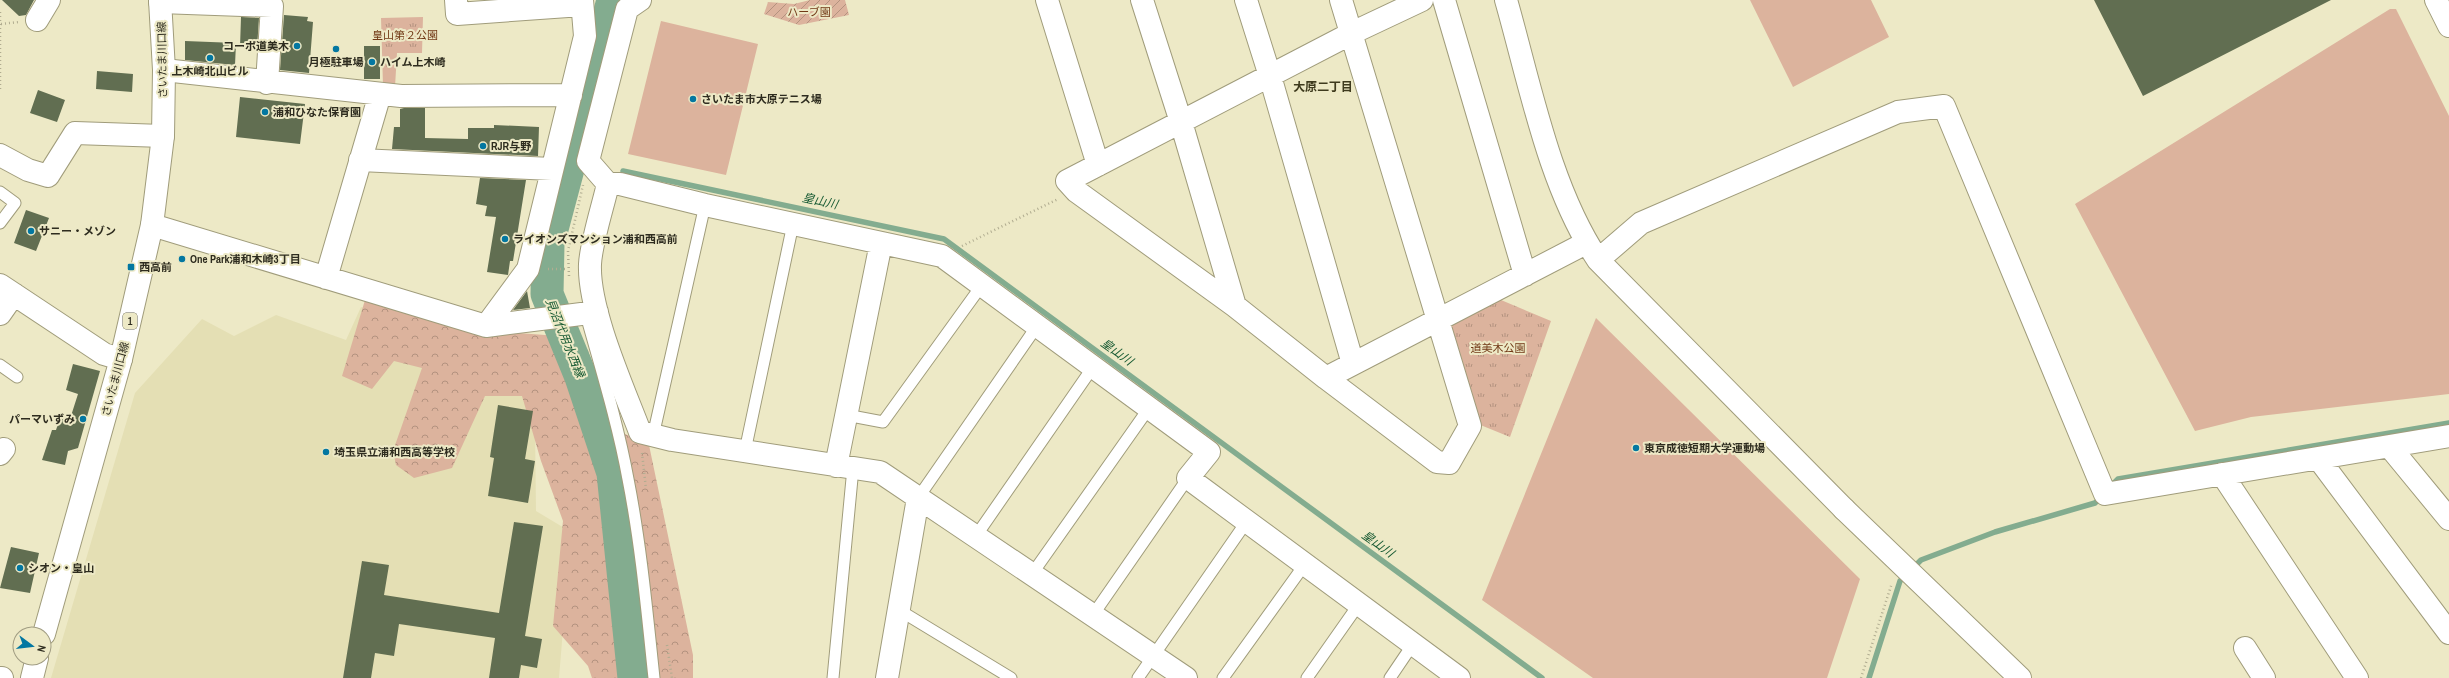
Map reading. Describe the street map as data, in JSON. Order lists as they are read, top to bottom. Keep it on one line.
{"streets":{"street":["さいたま川口線","1"]},"districts":["大原二丁目"],"water":["皇山川","見沼代用水西縁"],"parks":["ハーブ園","皇山第２公園","道美木公園"],"places":{"other":["コーポ道美木","月極駐車場","上木崎北山ビル","ハイム上木崎","さいたま市大原テニス場","浦和ひなた保育園","RJR与野","サニー・メゾン","ライオンズマンション浦和西高前","One Park浦和木崎3丁目","パーマいずみ","東京成徳短期大学運動場","埼玉県立浦和西高等学校","シオン・皇山"],"transit":["西高前"]},"north":"right"}
